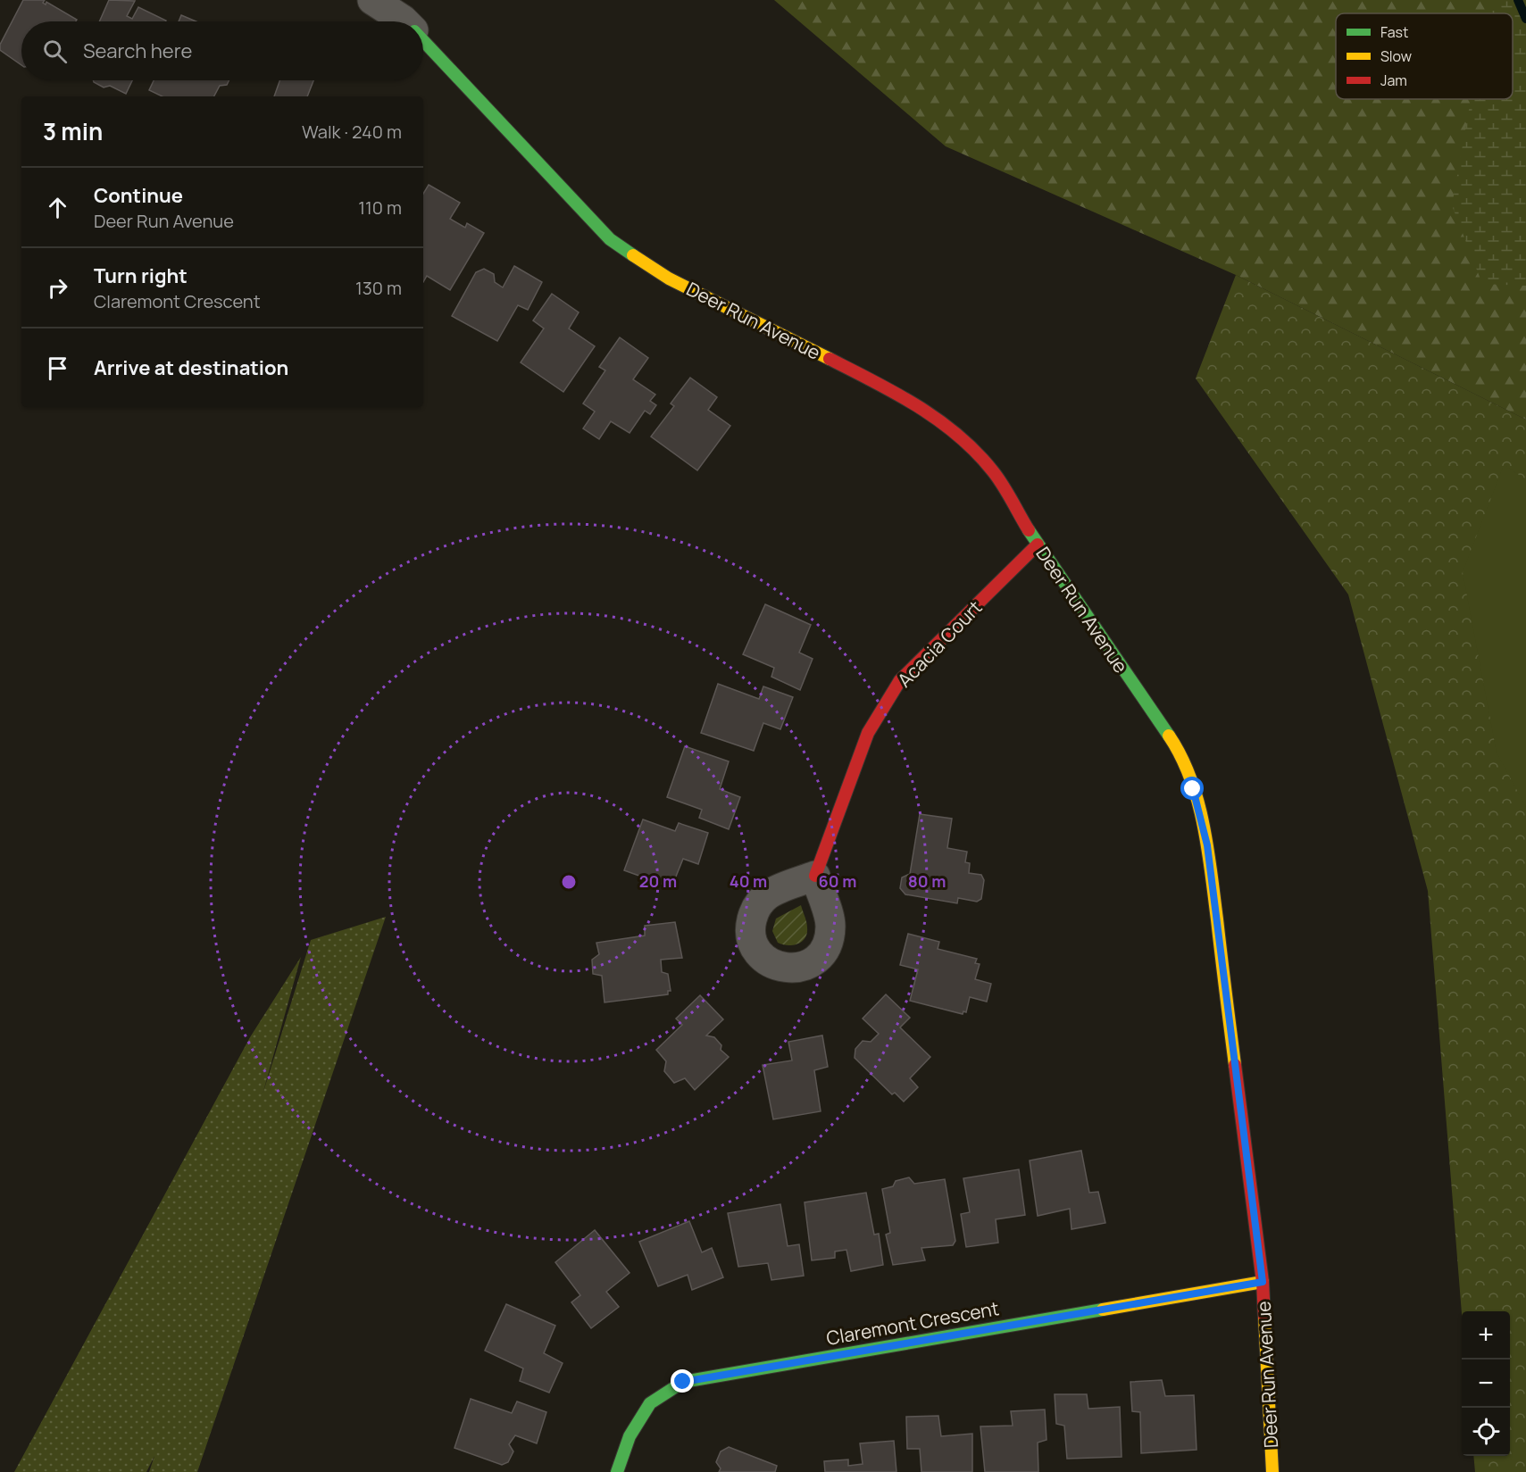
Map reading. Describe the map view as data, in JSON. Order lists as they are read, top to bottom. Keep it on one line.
{"streets":{"street":["Deer Run Avenue","Acacia Court","Claremont Crescent"]},"crossings":[["Deer Run Avenue","Acacia Court"],["Deer Run Avenue","Claremont Crescent"]],"legend":["Fast","Slow","Jam"],"page":{"search":"Search here","heading":["3 min","Walk · 240 m"],"list":[["Continue","Deer Run Avenue","110 m"],["Turn right","Claremont Crescent","130 m"],"Arrive at destination"],"map_buttons":["+","−"]},"rings":["20 m","40 m","60 m","80 m"]}
